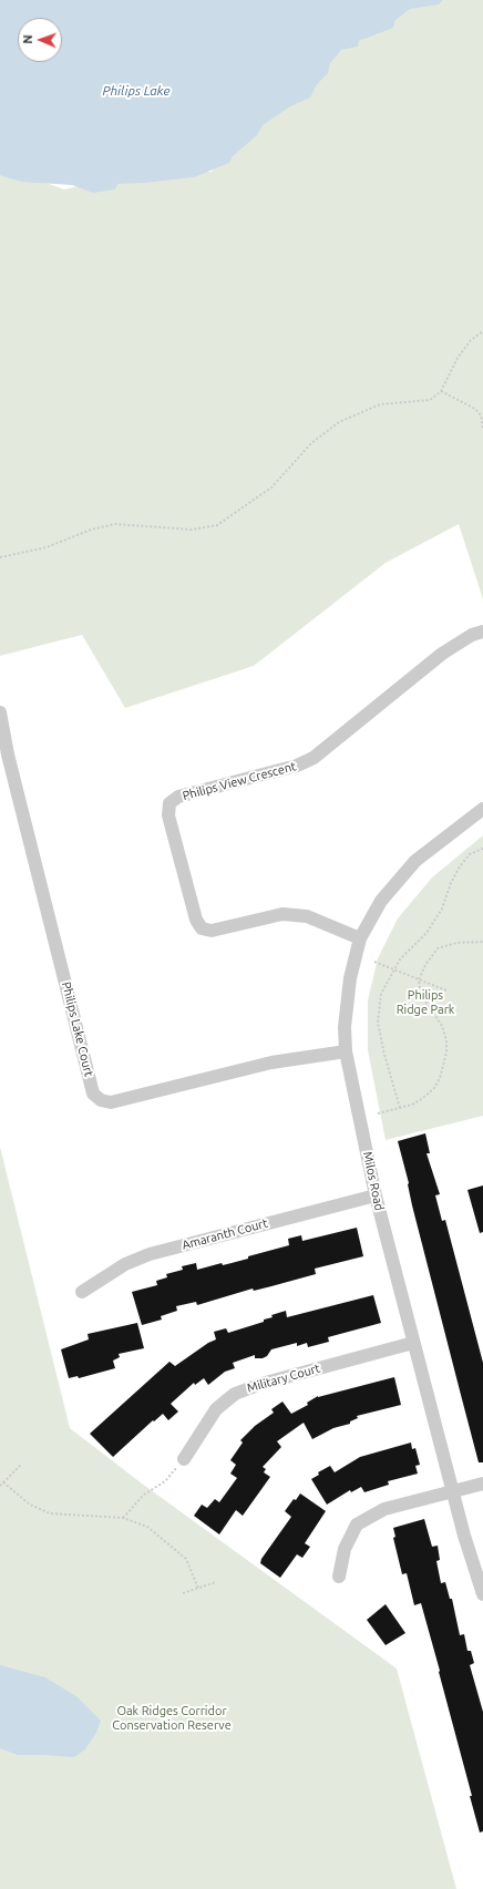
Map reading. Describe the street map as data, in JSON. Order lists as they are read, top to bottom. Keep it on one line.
{"streets":{"street":["Philips View Crescent","Philips Lake Court","Milos Road","Amaranth Court","Military Court"]},"crossings":[["Philips View Crescent","Milos Road"],["Philips Lake Court","Milos Road"],["Milos Road","Amaranth Court"],["Milos Road","Military Court"]],"water":["Philips Lake"],"parks":["Philips Ridge Park","Oak Ridges Corridor Conservation Reserve"],"north":"left"}
